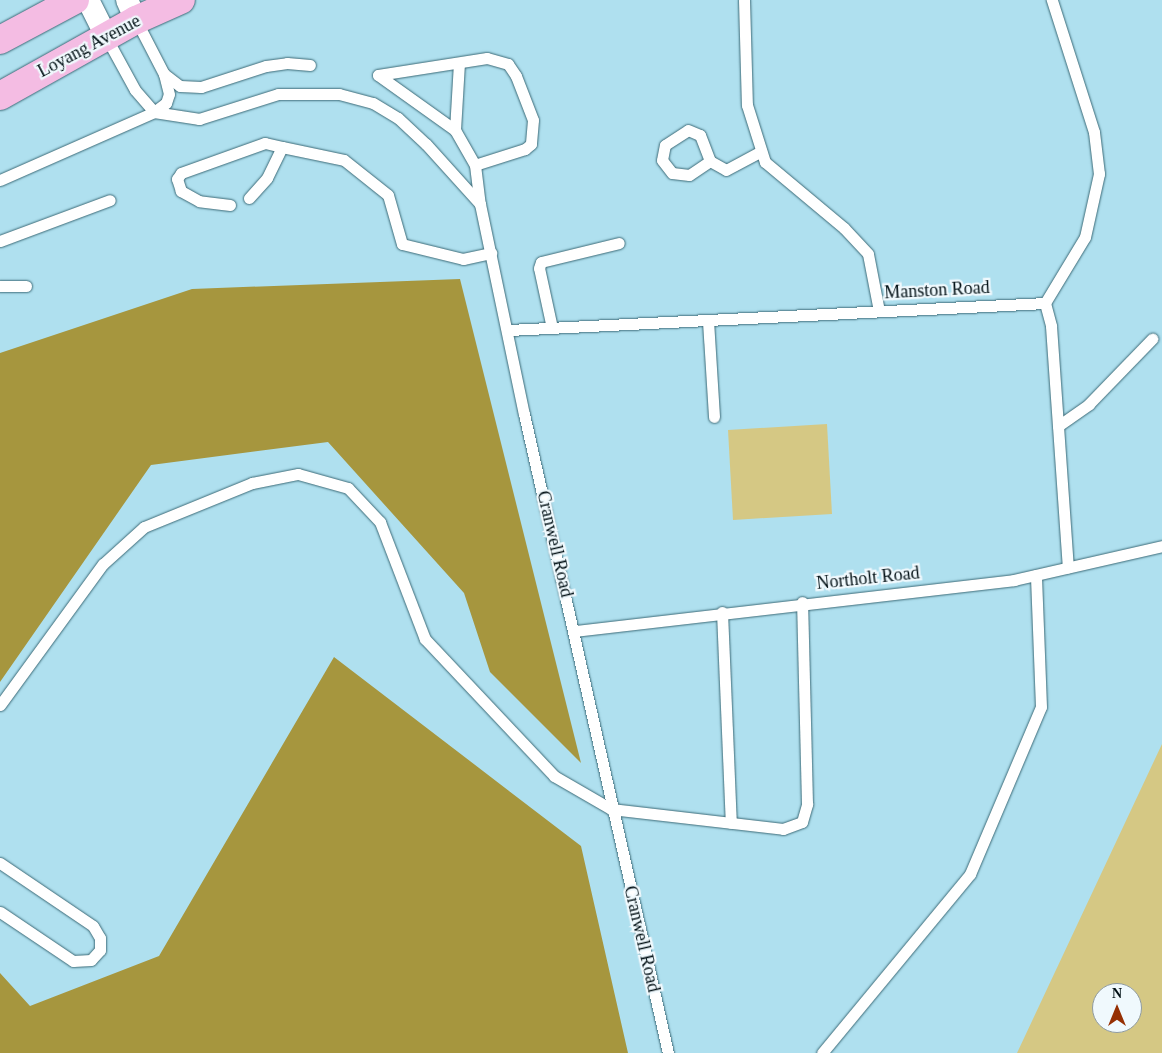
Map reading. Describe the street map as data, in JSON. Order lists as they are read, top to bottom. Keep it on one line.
{"streets":{"main road":["Loyang Avenue"],"lane":["Manston Road","Cranwell Road","Northolt Road"]},"crossings":[["Manston Road","Cranwell Road"],["Cranwell Road","Northolt Road"]],"north":"top"}
